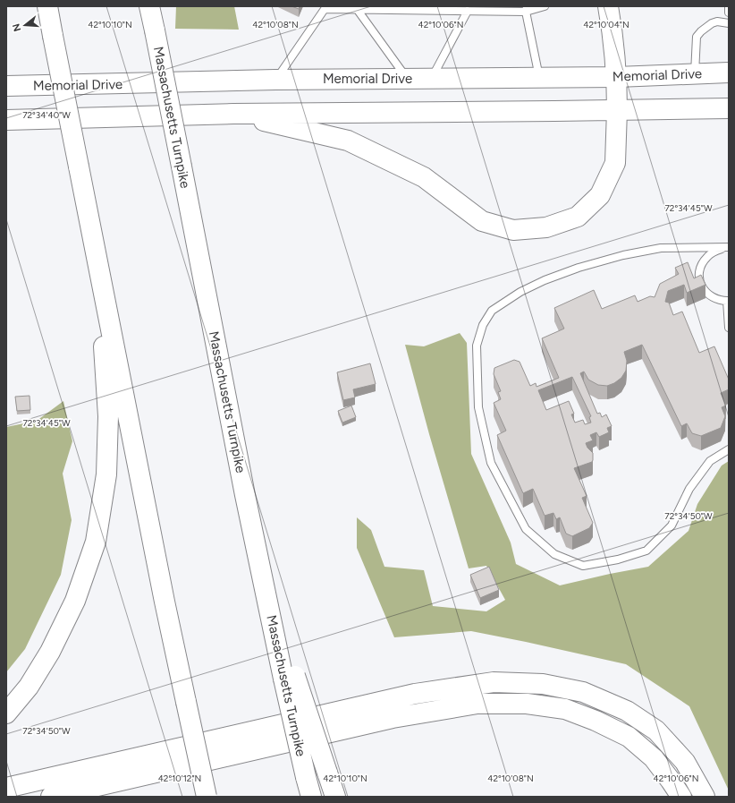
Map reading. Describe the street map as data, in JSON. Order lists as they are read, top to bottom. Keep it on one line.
{"streets":{"main road":["Memorial Drive","Massachusetts Turnpike"]},"north":"left","coordinates":["42°10'10\"N","42°10'08\"N","42°10'06\"N","42°10'04\"N","72°34'40\"W","72°34'45\"W","72°34'50\"W","42°10'12\"N"]}
